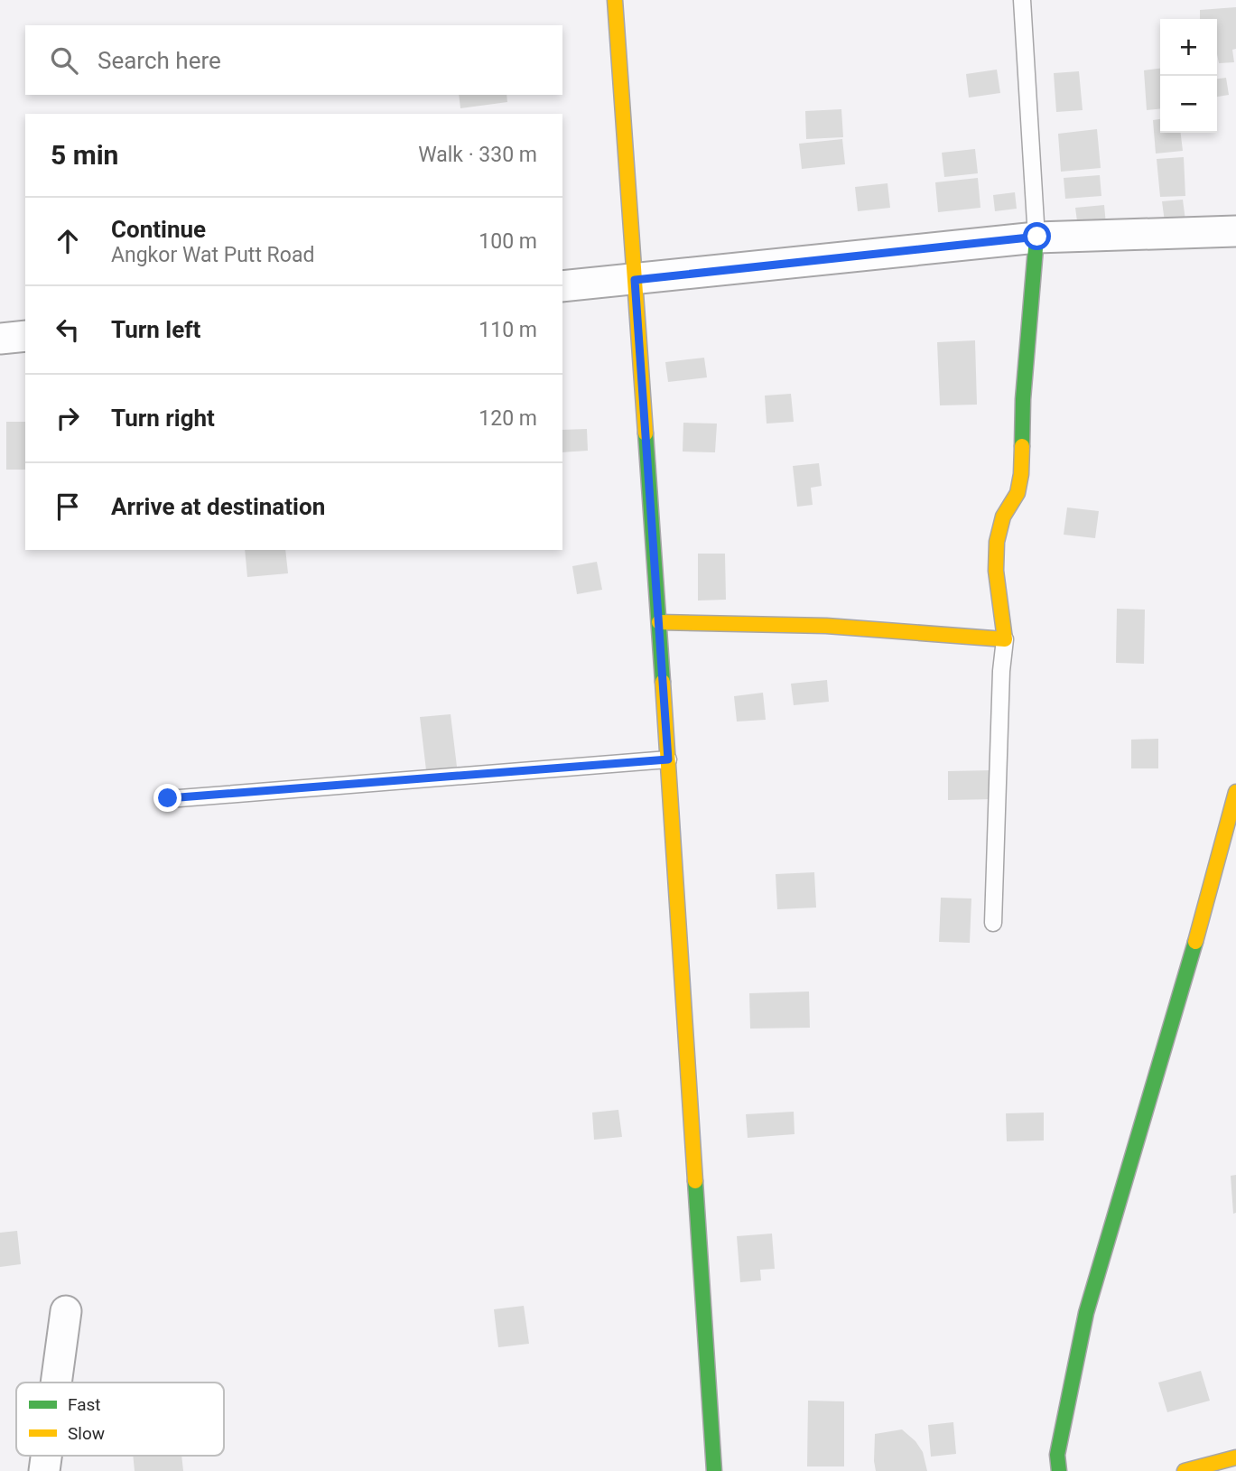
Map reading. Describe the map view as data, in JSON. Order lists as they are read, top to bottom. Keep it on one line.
{"legend":["Fast","Slow"],"page":{"map_buttons":["+","−"],"search":"Search here","heading":["5 min","Walk · 330 m"],"list":[["Continue","Angkor Wat Putt Road","100 m"],["Turn left","110 m"],["Turn right","120 m"],"Arrive at destination"]}}
